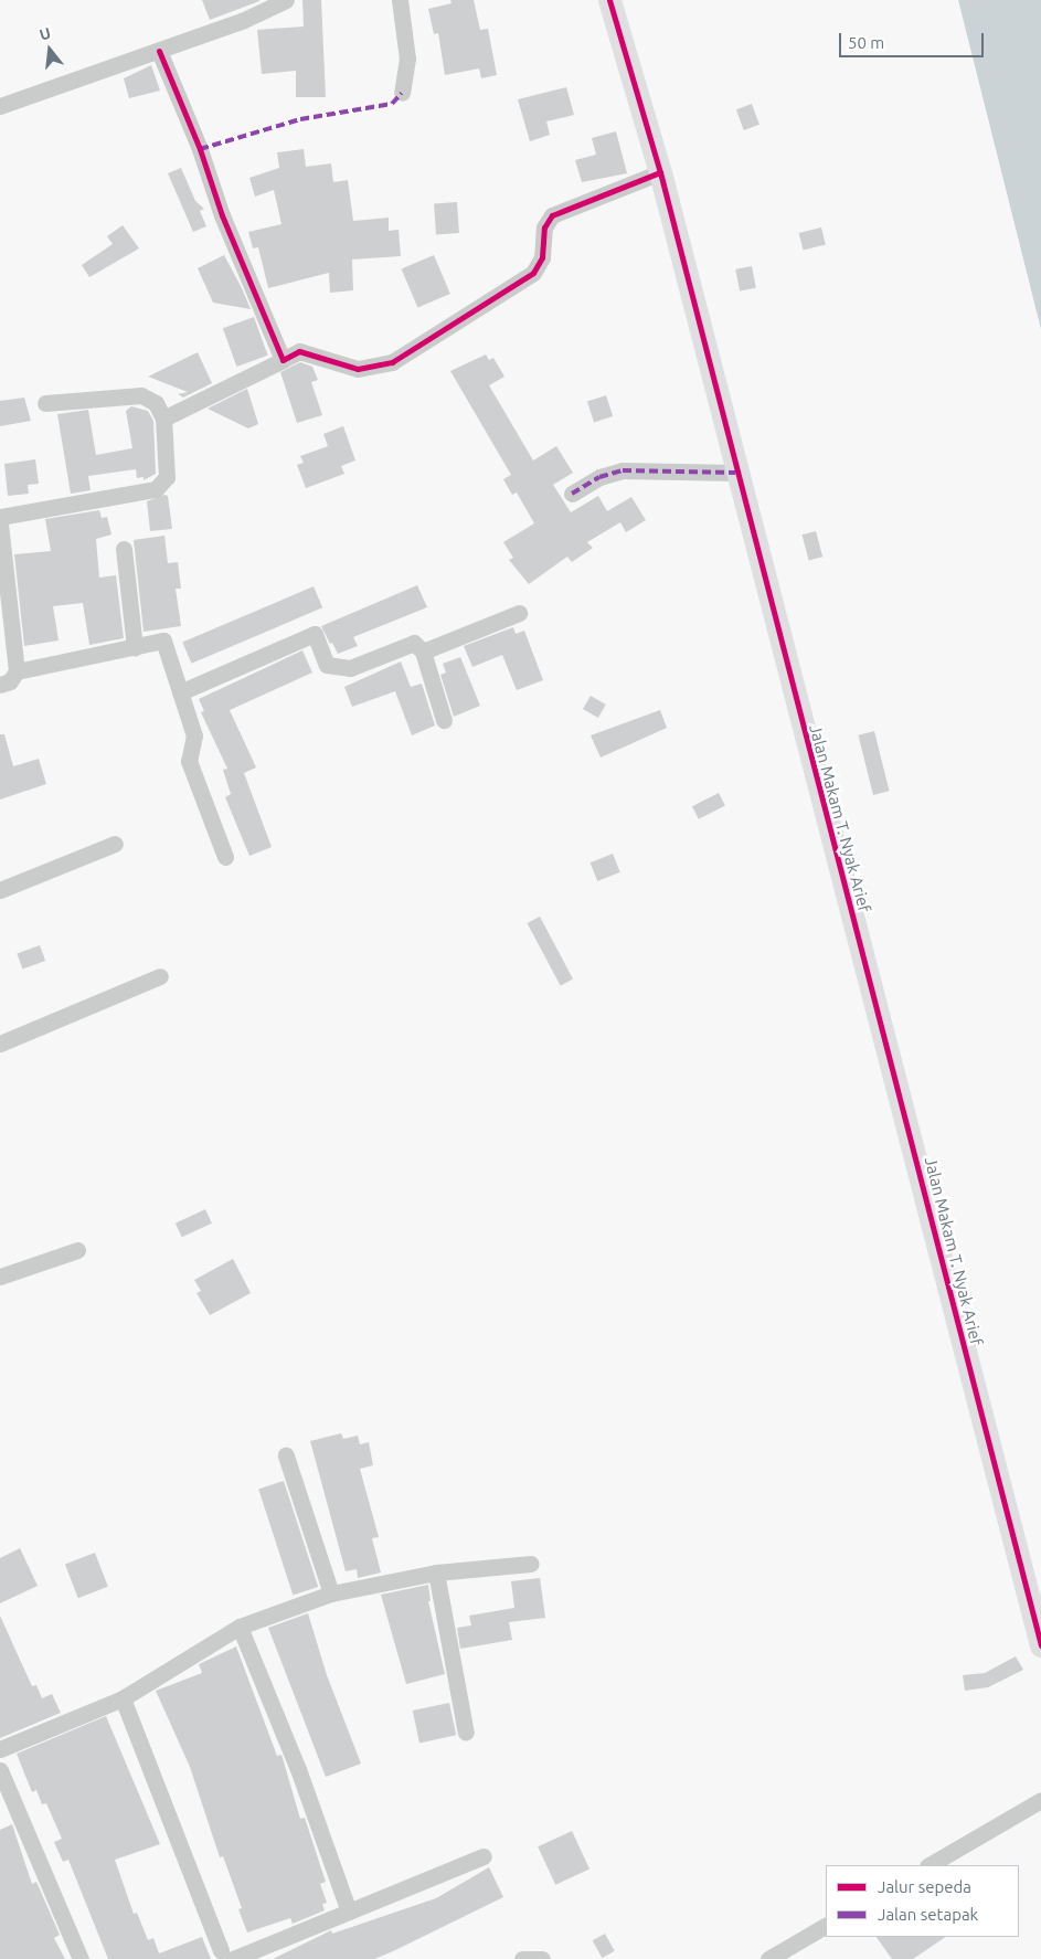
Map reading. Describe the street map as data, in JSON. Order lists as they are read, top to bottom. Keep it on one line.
{"streets":{"street":["Jalan Makam T. Nyak Arief"]},"legend":["Jalur sepeda","Jalan setapak"],"scale_bar":"50 m","north":"top"}
